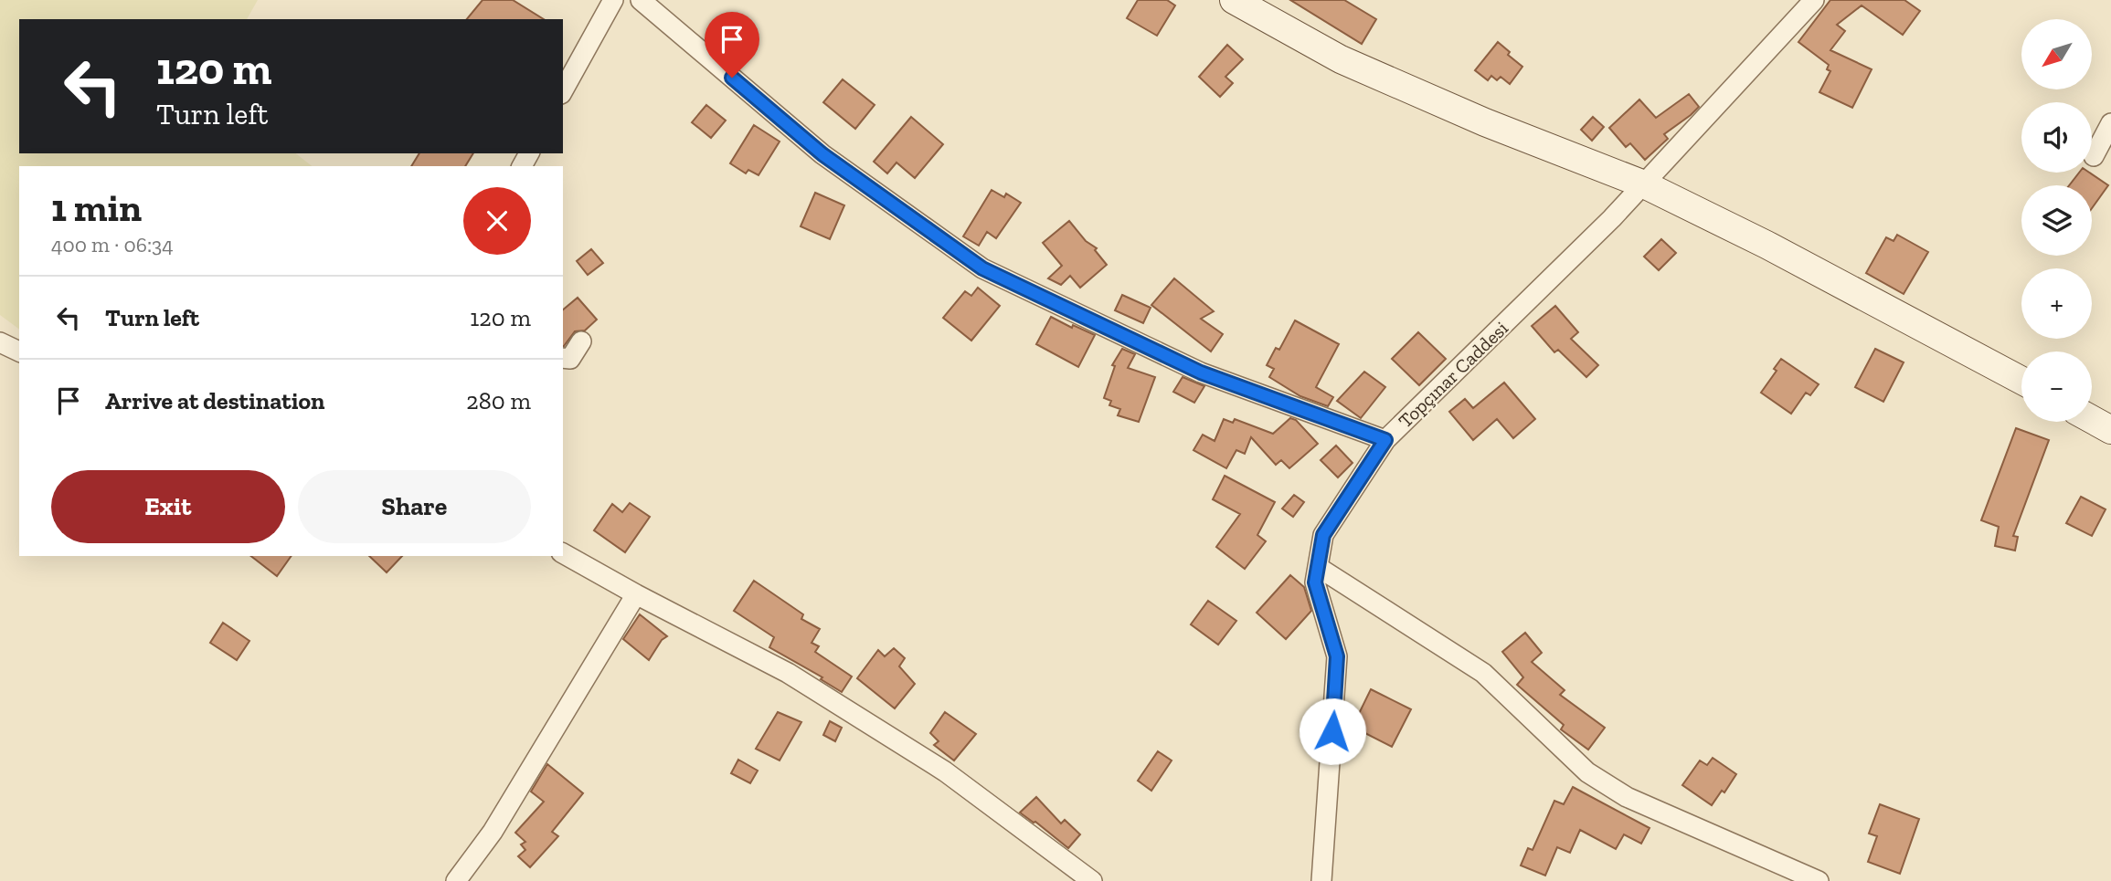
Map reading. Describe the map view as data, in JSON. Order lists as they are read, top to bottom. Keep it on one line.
{"streets":{"street":["Topçınar Caddesi"]},"north":"bottom left","page":{"map_buttons":["+","−"],"turn":["120 m","Turn left"],"heading":["1 min","400 m · 06:34"],"list":[{"name":"Turn left","value":"120 m"},{"name":"Arrive at destination","value":"280 m"}],"buttons":["Exit","Share"]}}
